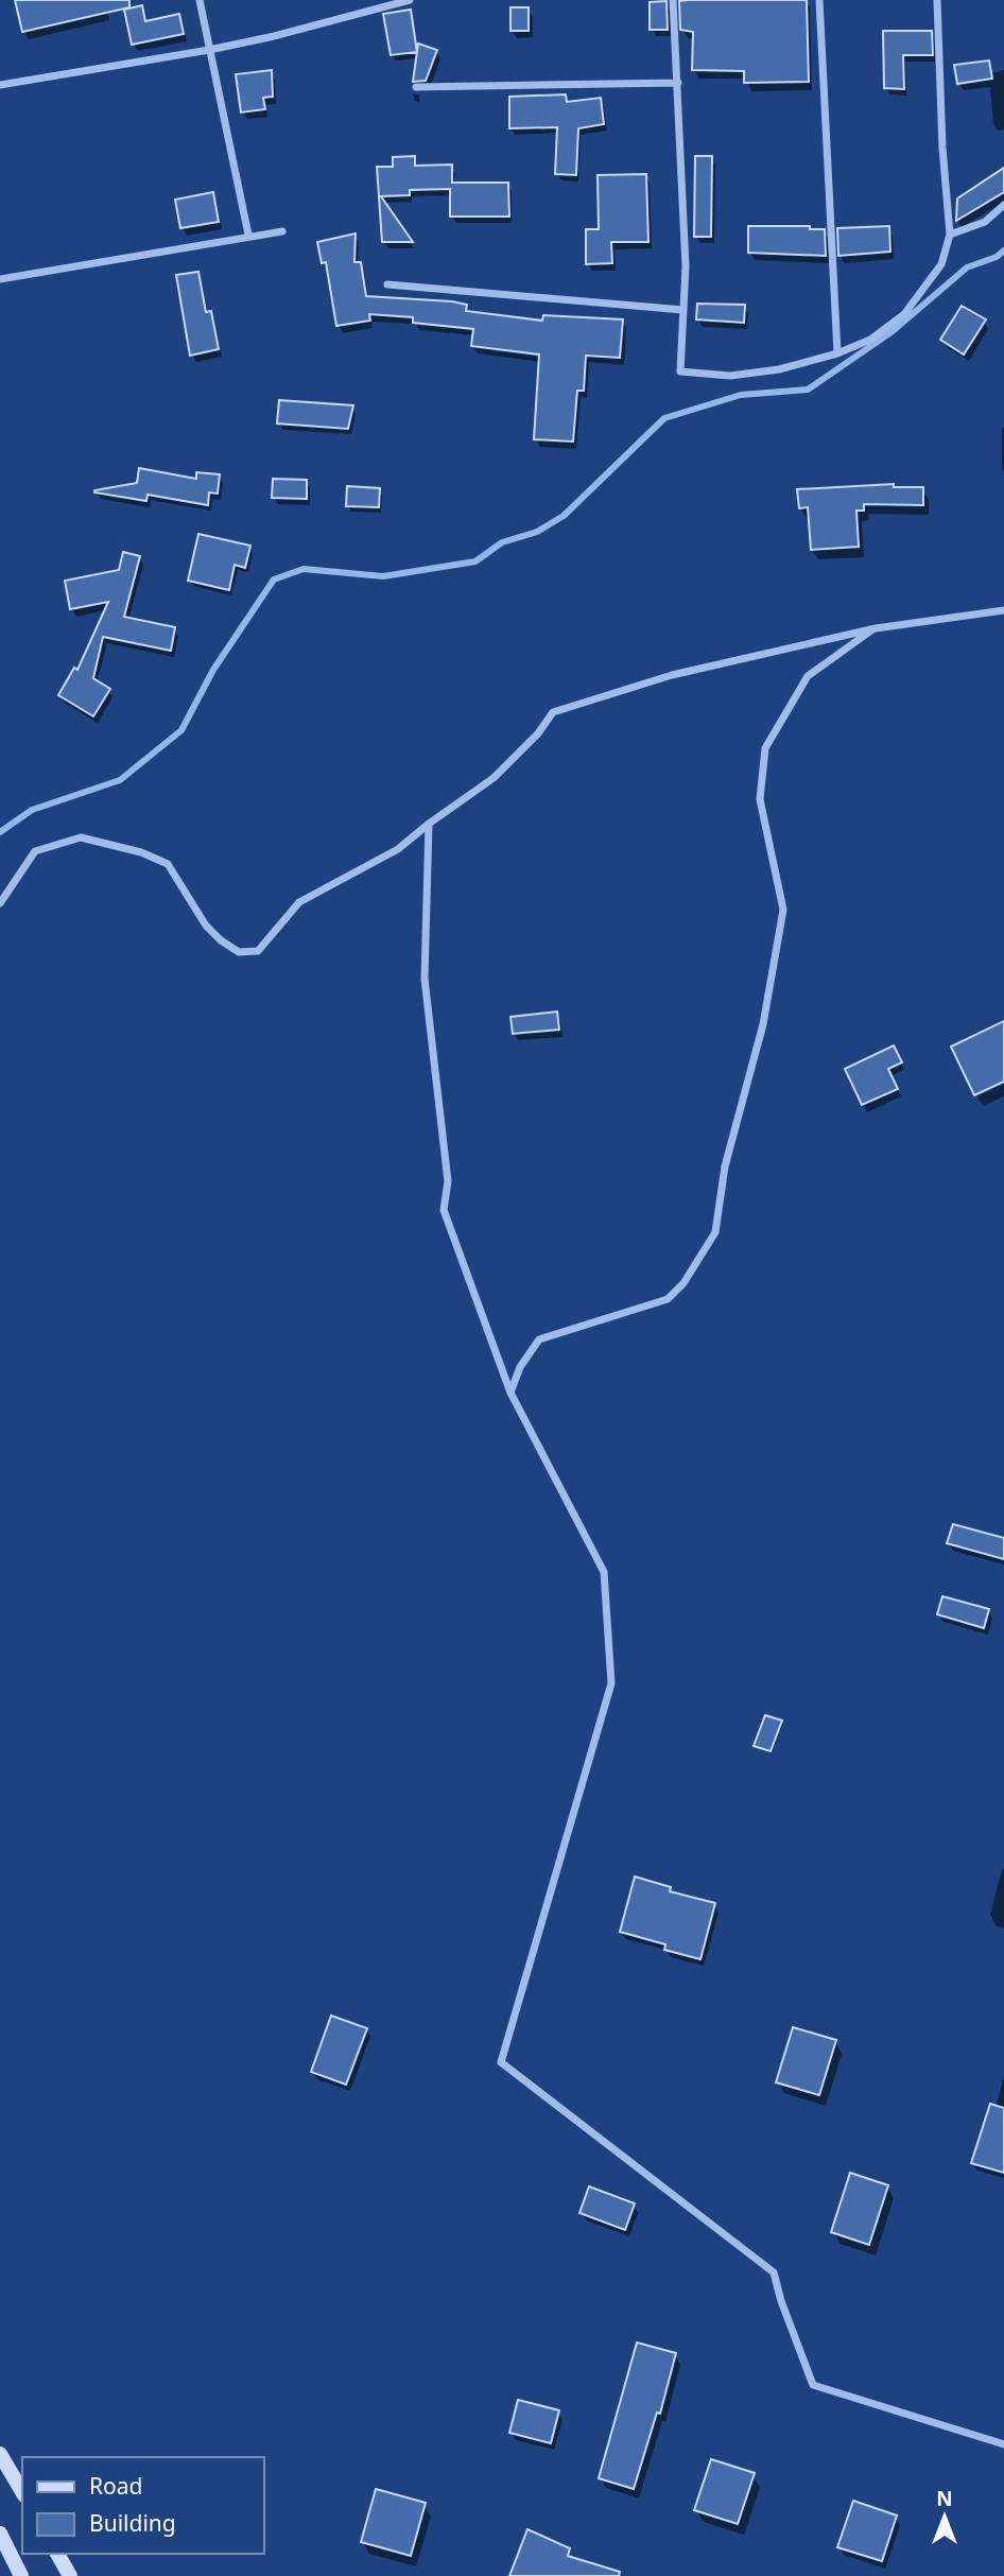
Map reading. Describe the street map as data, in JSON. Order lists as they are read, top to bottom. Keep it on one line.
{"legend":["Road","Building"],"north":"top"}
